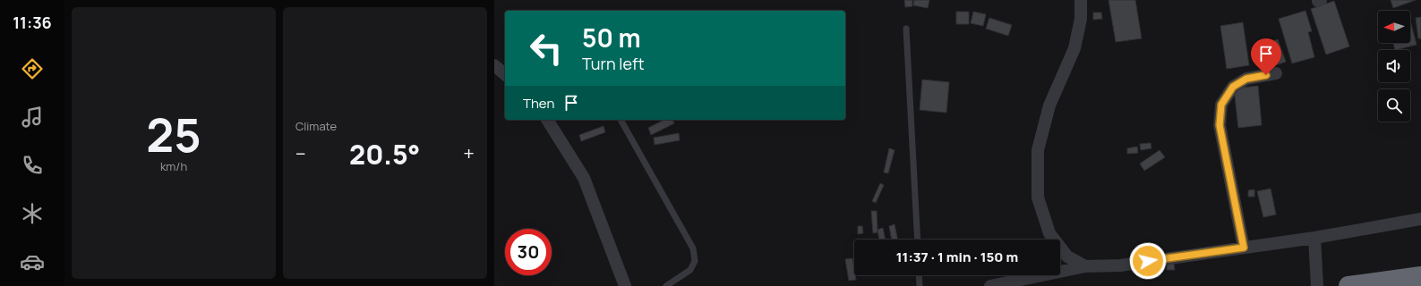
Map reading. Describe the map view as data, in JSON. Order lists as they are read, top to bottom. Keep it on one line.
{"north":"left","page":{"tabs":"11:36","tile":[["25","km/h"],"Climate"],"turn":["50 m","Turn left"],"then":"Then","heat":["−","20.5°","+"],"limit":"30","trip":"11:37 · 1 min · 150 m"}}
